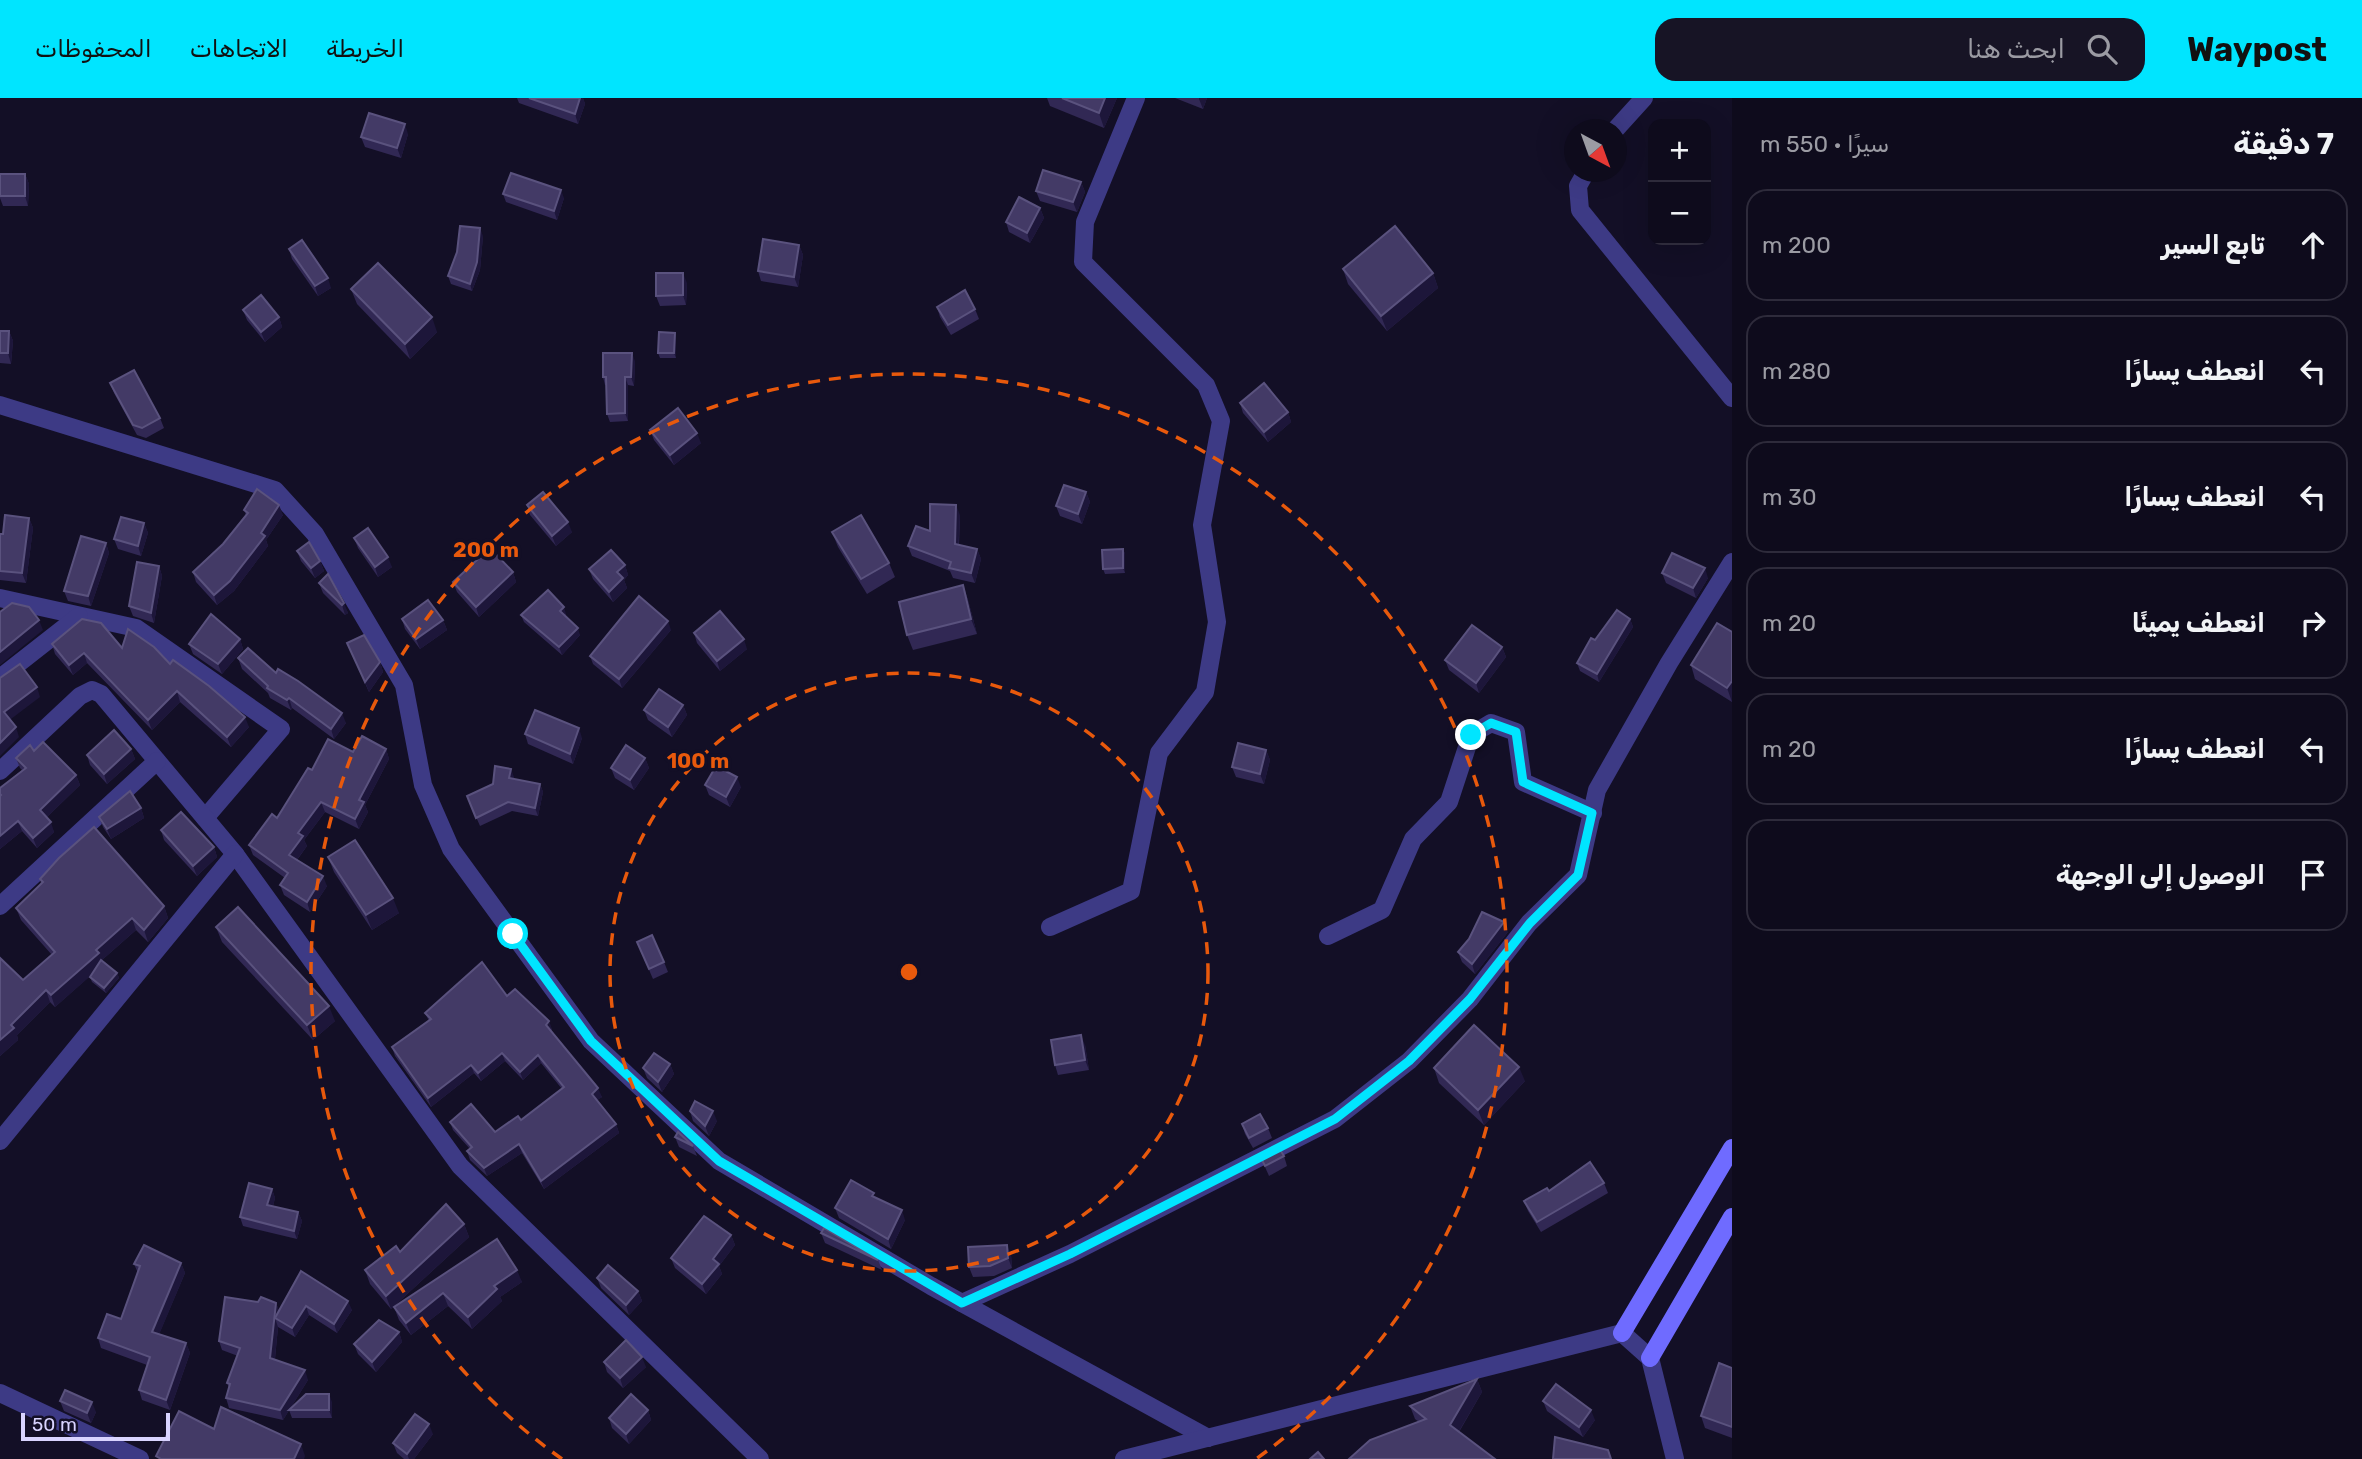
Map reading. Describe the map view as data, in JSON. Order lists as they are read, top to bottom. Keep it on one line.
{"scale_bar":"50 m","north":"bottom right","page":{"header":"Waypost","search":"ابحث هنا","nav":["الخريطة","الاتجاهات","المحفوظات"],"heading":["7 دقيقة","سيرًا · 550 m"],"map_buttons":["+","−"],"list":[["تابع السير","200 m"],["انعطف يسارًا","280 m"],["انعطف يسارًا","30 m"],["انعطف يمينًا","20 m"],["انعطف يسارًا","20 m"],"الوصول إلى الوجهة"],"scale":"50 m"},"rings":["200 m","100 m"]}
